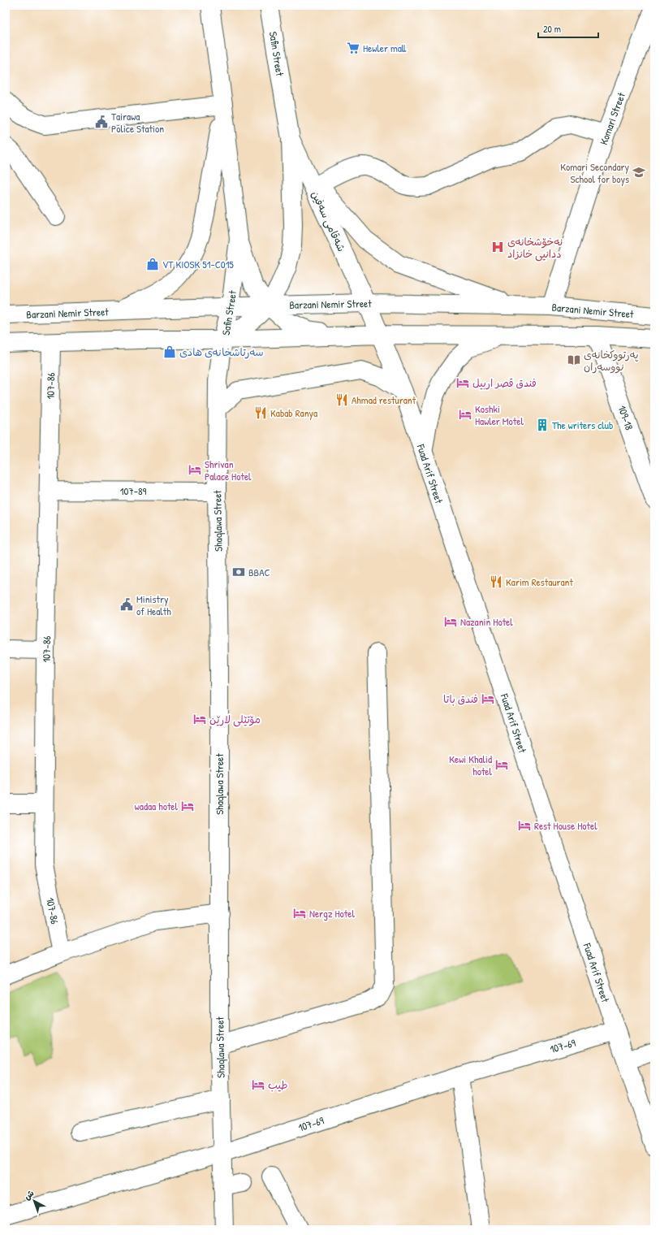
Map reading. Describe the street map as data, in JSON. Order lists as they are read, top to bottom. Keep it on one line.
{"streets":{"main road":["Safin Street","Komari Street","شەقامی سەفین","Barzani Nemir Street","107-86","109-18","Fuad Arif Street","107-89","Shaqlawa Street","107-69"]},"crossings":[["Safin Street","شەقامی سەفین"],["Safin Street","Barzani Nemir Street"],["Safin Street","Shaqlawa Street"],["Komari Street","Barzani Nemir Street"],["شەقامی سەفین","Barzani Nemir Street"],["شەقامی سەفین","Fuad Arif Street"],["Barzani Nemir Street","Fuad Arif Street"],["107-86","107-89"],["Fuad Arif Street","107-69"],["107-89","Shaqlawa Street"],["Shaqlawa Street","107-69"]],"places":{"supermarket":["Hewler mall"],"public building":["Tairawa Police Station","Ministry of Health"],"school or university":["Komari Secondary School for boys"],"hospital":["نەخۆشخانەی ددانیی خانزاد"],"shop":["VT KIOSK 51-C015","سەرتاشخانەی ھادی"],"library":["پەرتووکخانەی نووسەران"],"hotel":["فندق قصر اربيل","Koshki Hawler Motel","Shrivan Palace Hotel","Nazanin Hotel","فندق باتا","مۆتێلی لارێن","Kewi Khalid hotel","wadaa hotel","Rest House Hotel","Nergz Hotel","طيب"],"restaurant":["Ahmad resturant","Kabab Ranya","Karim Restaurant"],"building":["The writers club"],"bank":["BBAC"]},"scale_bar":"20 m","north":"top left"}
